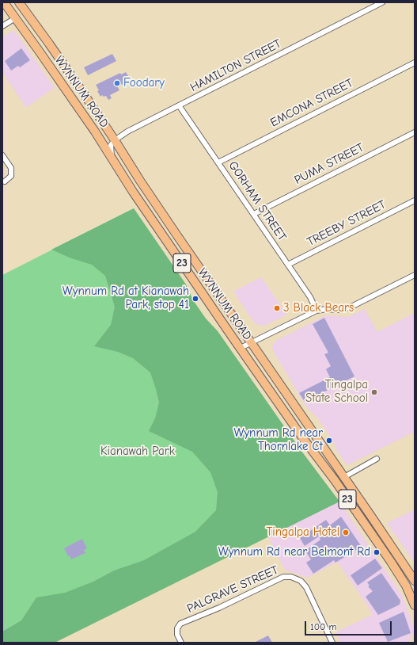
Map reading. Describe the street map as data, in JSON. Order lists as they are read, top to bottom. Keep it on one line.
{"streets":{"main road":["WYNNUM ROAD","23"],"street":["HAMILTON STREET","EMCONA STREET","PUMA STREET","GORHAM STREET","TREEBY STREET","PALGRAVE STREET"]},"crossings":[["HAMILTON STREET","WYNNUM ROAD"],["HAMILTON STREET","GORHAM STREET"],["WYNNUM ROAD","23"],["EMCONA STREET","GORHAM STREET"],["PUMA STREET","GORHAM STREET"],["GORHAM STREET","TREEBY STREET"]],"parks":["Kianawah Park"],"places":["Foodary","Wynnum Rd at Kianawah Park, stop 41","3 Black Bears","Tingalpa State School","Wynnum Rd near Thornlake Ct","Tingalpa Hotel","Wynnum Rd near Belmont Rd"],"scale_bar":"100 m"}
